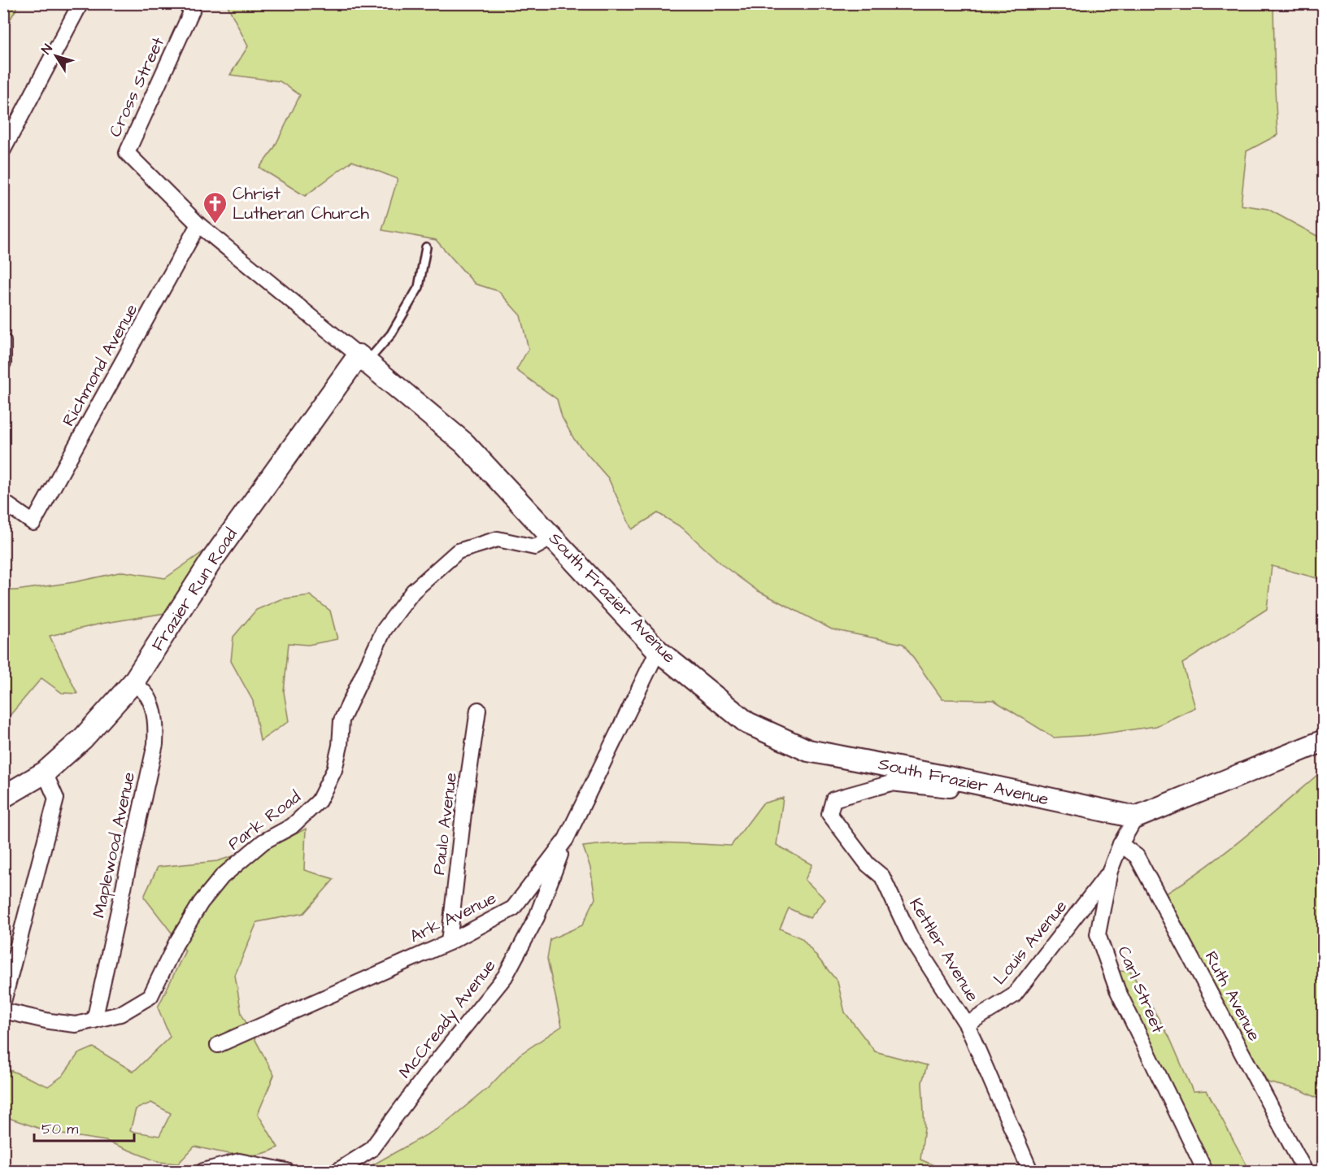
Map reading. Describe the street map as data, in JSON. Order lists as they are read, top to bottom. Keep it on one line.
{"streets":{"street":["Cross Street","Richmond Avenue","Frazier Run Road","South Frazier Avenue","Park Road","Paulo Avenue","Maplewood Avenue","Ark Avenue","Louis Avenue","Kettler Avenue","Carl Street","Ruth Avenue","McCready Avenue"]},"crossings":[["Cross Street","Richmond Avenue"],["Frazier Run Road","South Frazier Avenue"],["Frazier Run Road","Maplewood Avenue"],["South Frazier Avenue","Park Road"],["South Frazier Avenue","Ark Avenue"],["South Frazier Avenue","Kettler Avenue"],["South Frazier Avenue","Carl Street"],["Park Road","Maplewood Avenue"],["Paulo Avenue","Ark Avenue"],["Ark Avenue","McCready Avenue"],["Louis Avenue","Kettler Avenue"],["Louis Avenue","Carl Street"],["Carl Street","Ruth Avenue"]],"places":{"church":["Christ Lutheran Church"]},"scale_bar":"50 m","north":"top left"}
